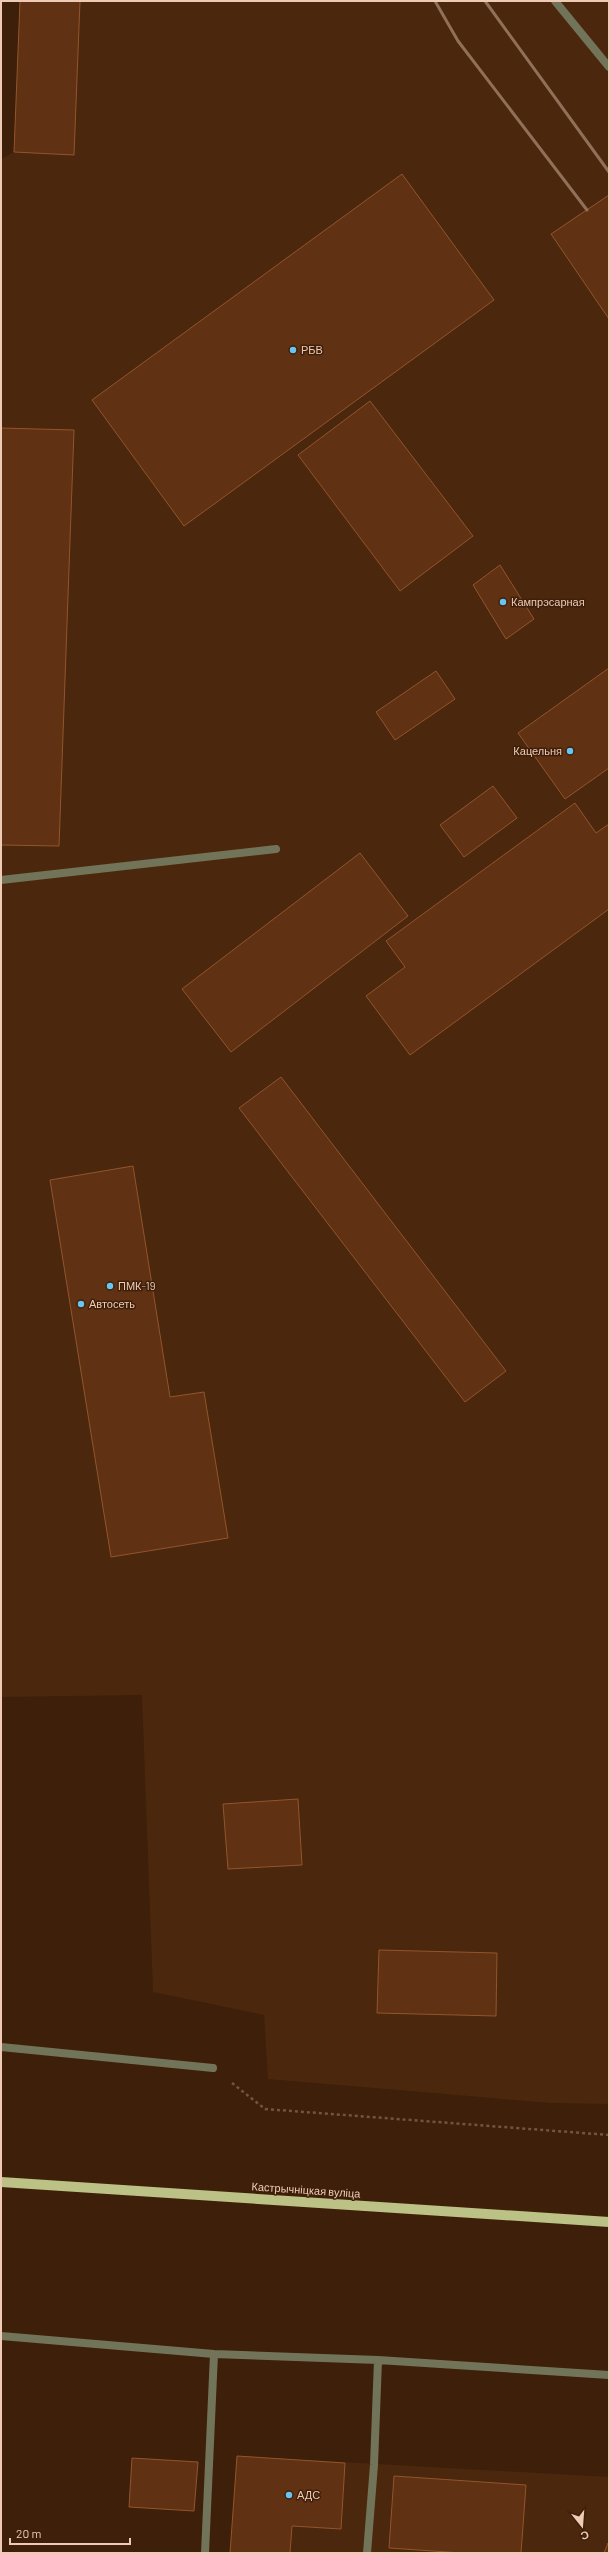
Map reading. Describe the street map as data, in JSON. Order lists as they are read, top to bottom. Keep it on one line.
{"streets":{"main road":["Кастрычніцкая вуліца"]},"places":["РБВ","Кампрэсарная","Кацельня","ПМК-19","Автосеть","АДС"],"scale_bar":"20 m","north":"bottom"}
